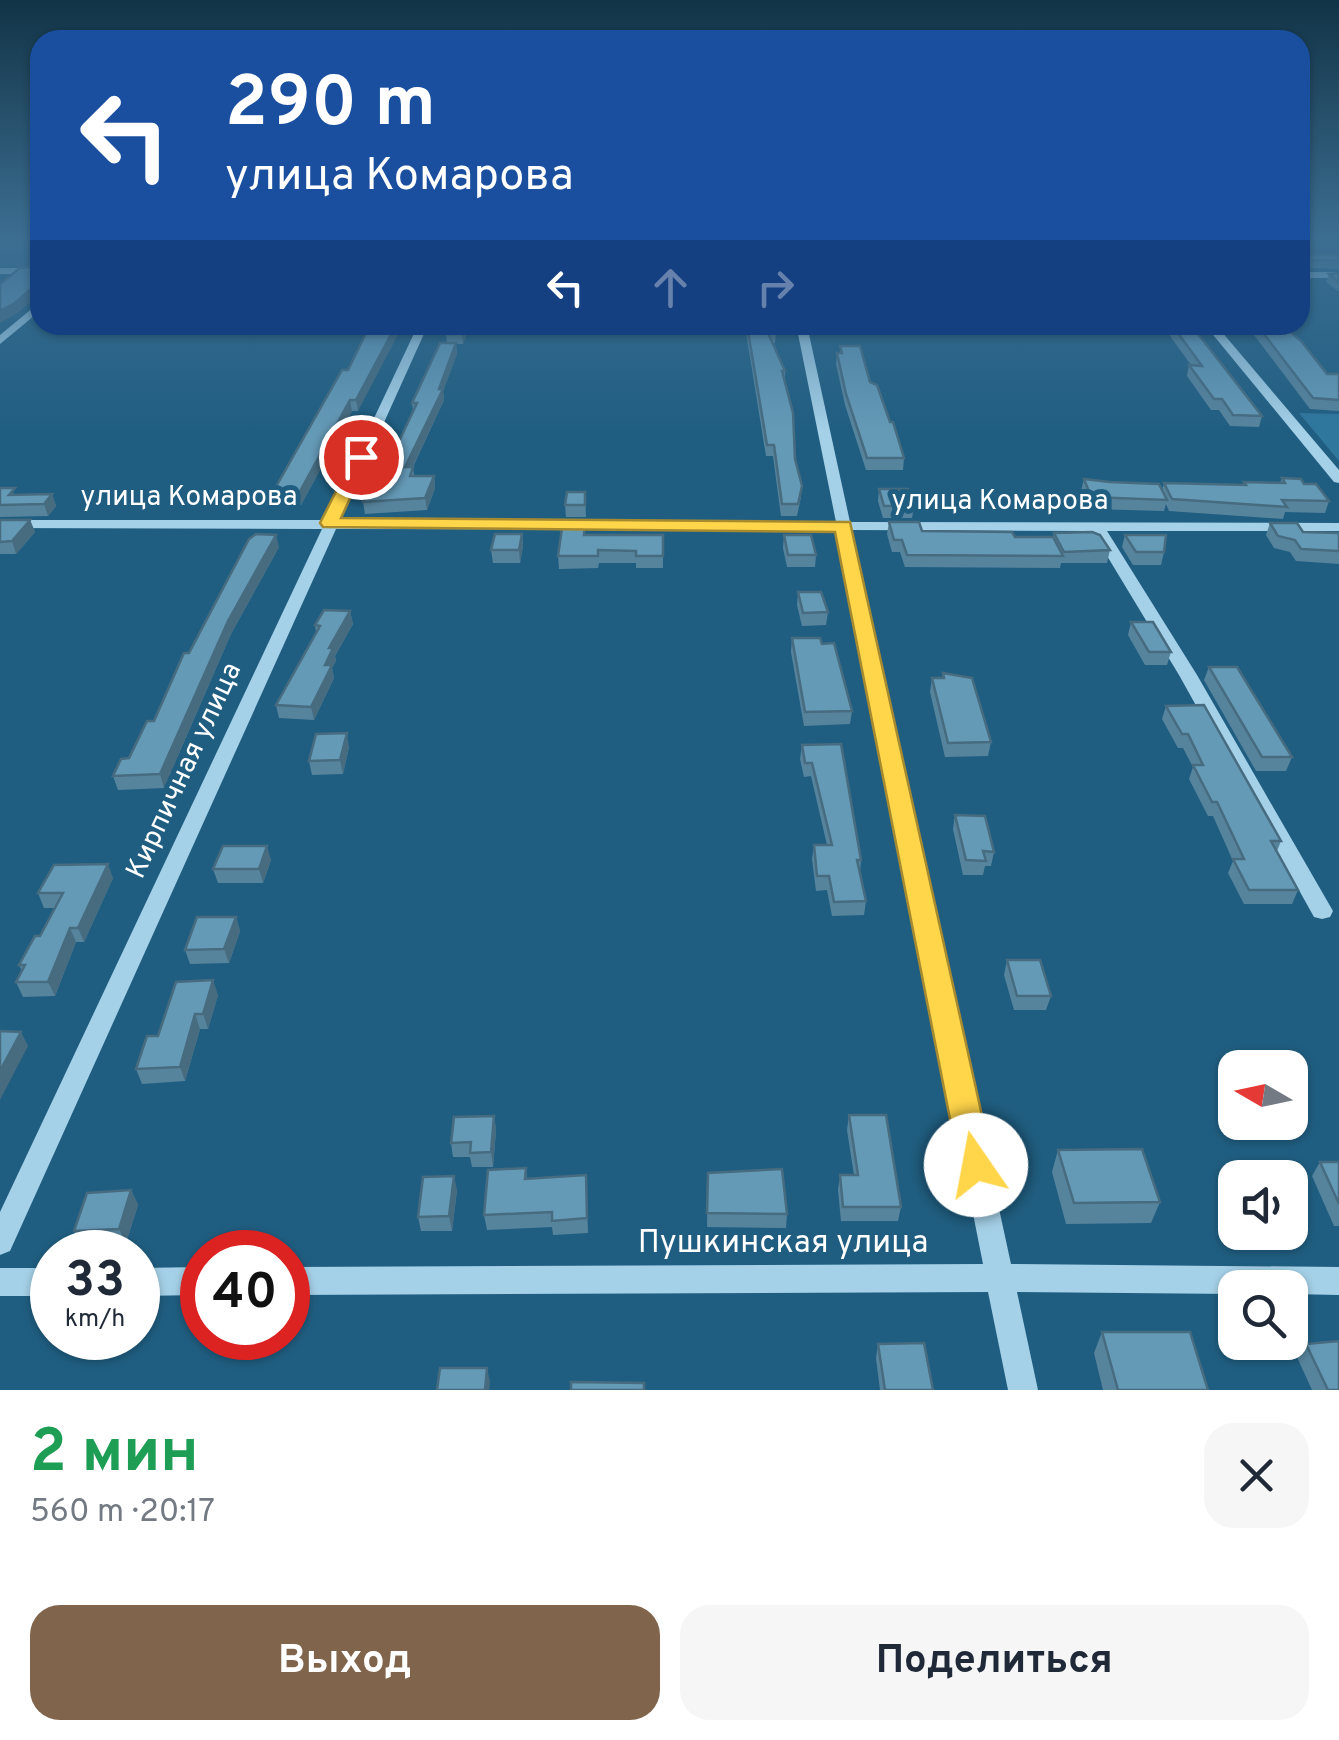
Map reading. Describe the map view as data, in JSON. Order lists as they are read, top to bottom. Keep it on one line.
{"streets":{"street":["улица Комарова","Кирпичная улица","Пушкинская улица"]},"crossings":[["улица Комарова","Кирпичная улица"]],"north":"left","page":{"turn":["290 m","улица Комарова"],"speed":"33 km/h","limit":"40","heading":["2 мин","560 m · 20:17"],"buttons":["Выход","Поделиться"]}}
